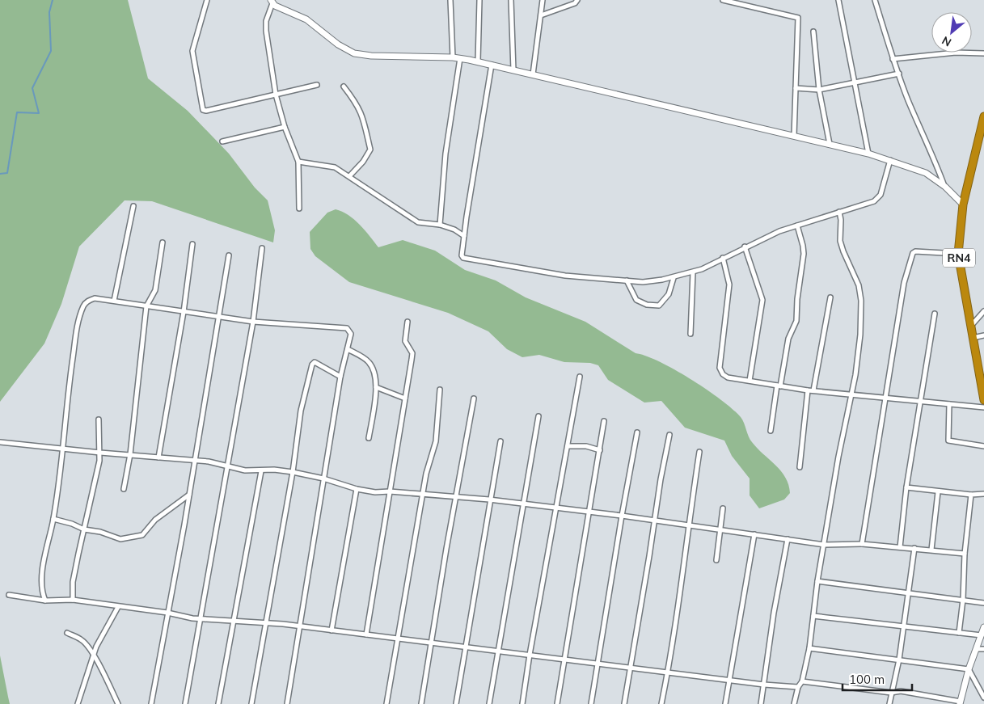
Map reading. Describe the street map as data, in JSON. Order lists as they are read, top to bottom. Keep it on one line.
{"streets":{"highway":["RN4"]},"scale_bar":"100 m","north":"bottom left"}
